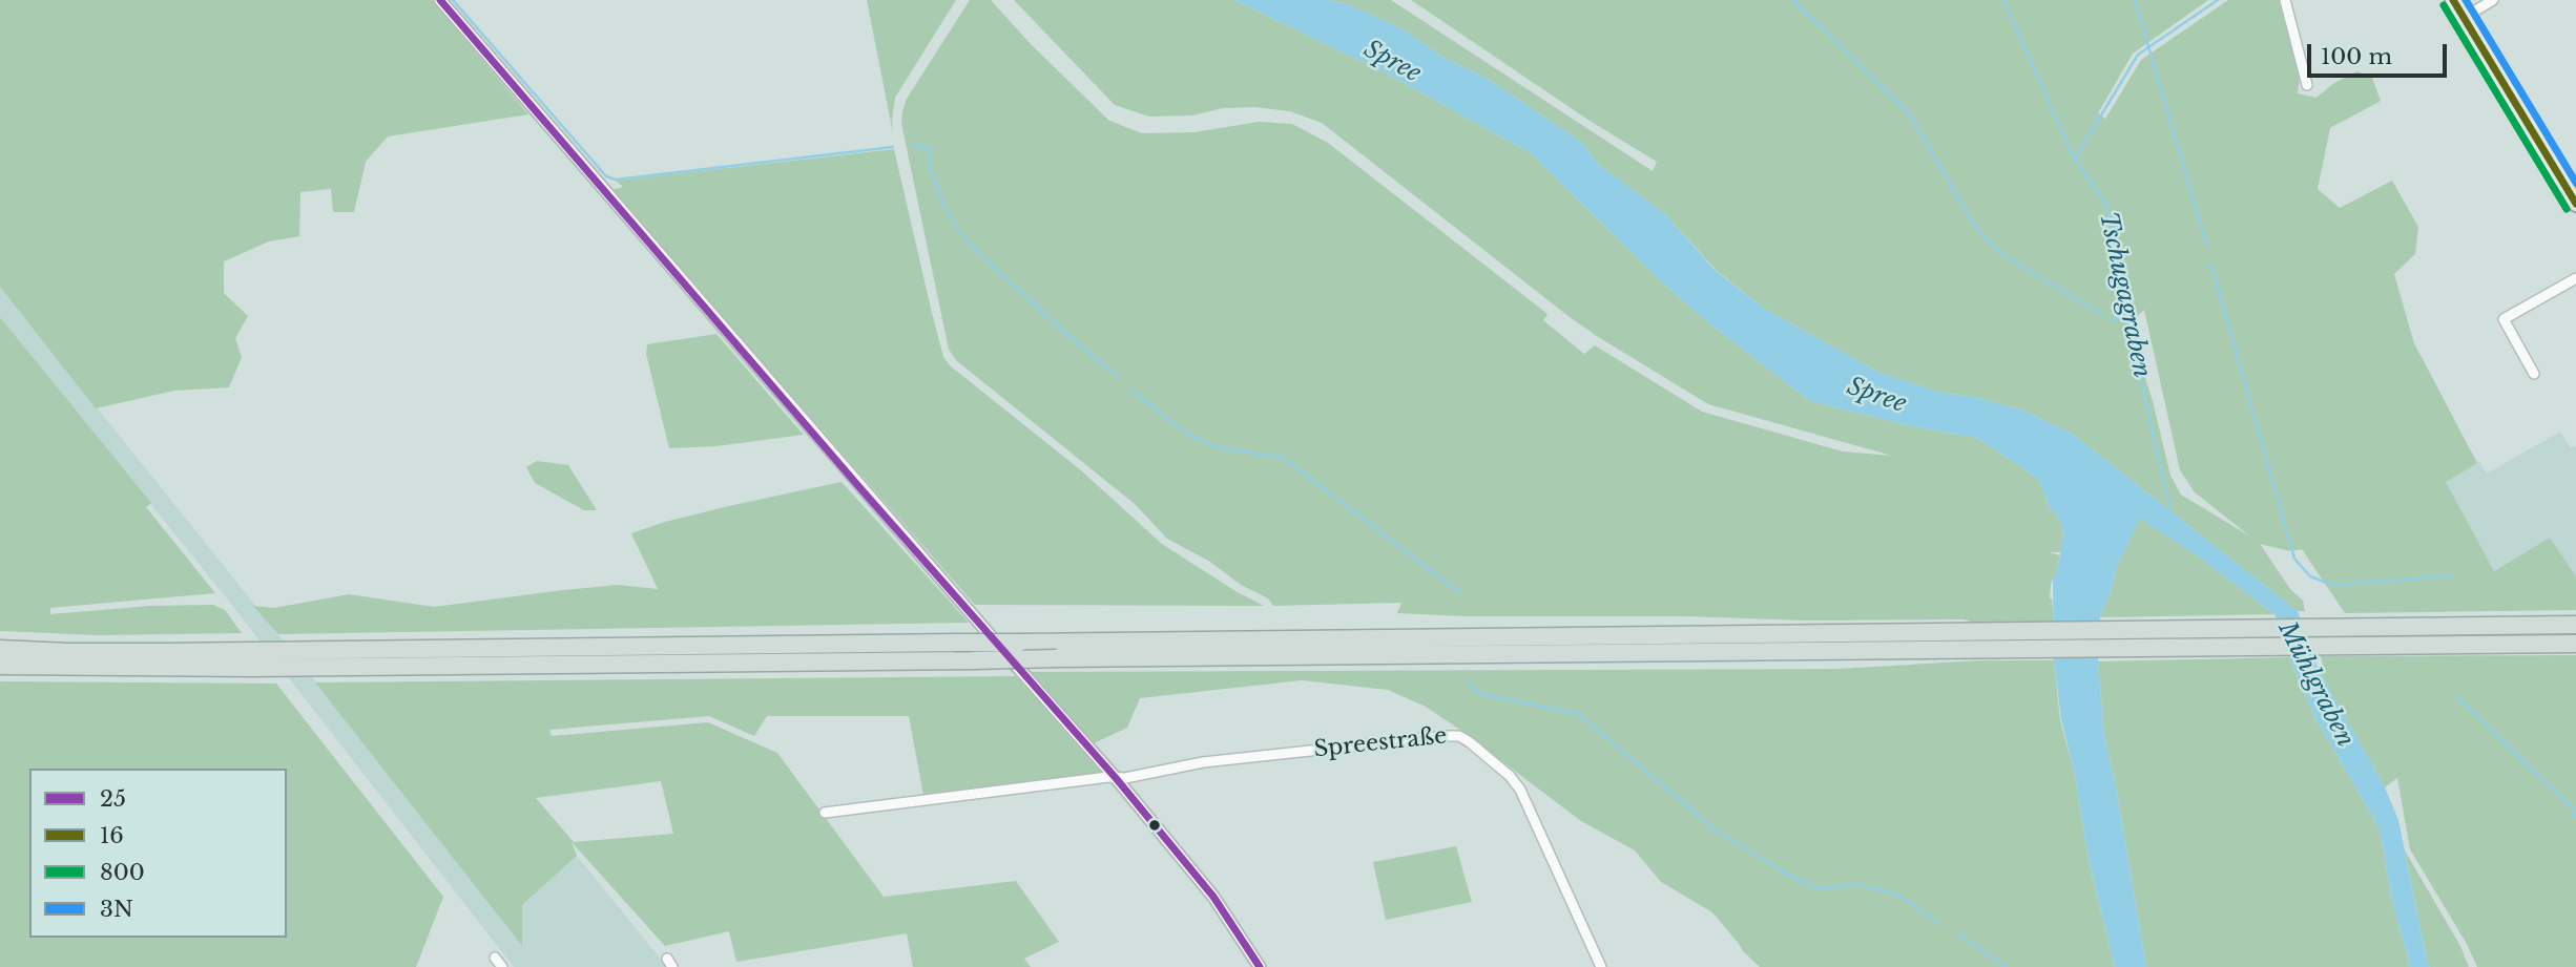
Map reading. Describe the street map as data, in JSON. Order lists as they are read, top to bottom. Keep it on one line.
{"streets":{"street":["Spreestraße"]},"water":["Spree","Tschugagraben","Mühlgraben"],"lines":["transit line 25","transit line 16","transit line 3N","transit line 800"],"legend":["25","16","800","3N"],"scale_bar":"100 m"}
